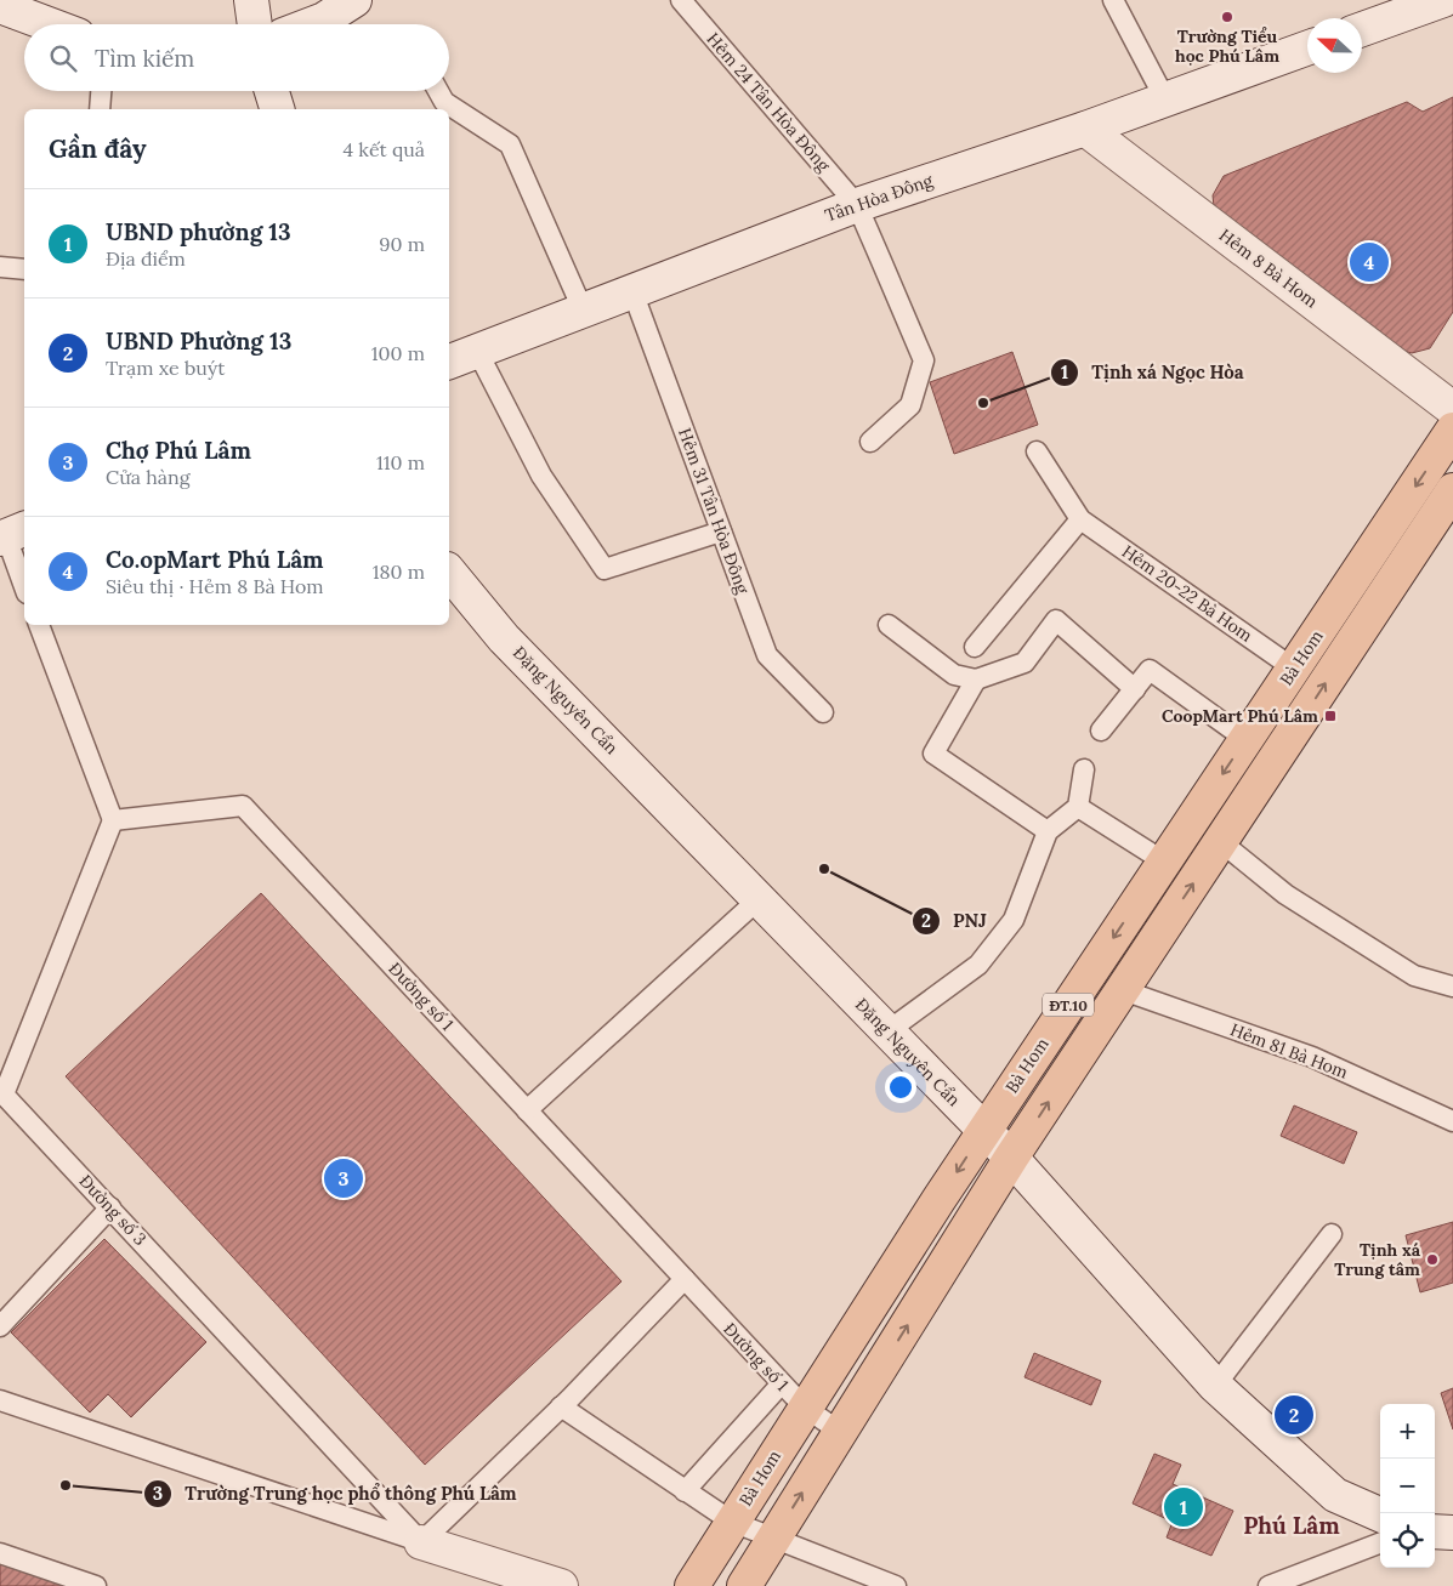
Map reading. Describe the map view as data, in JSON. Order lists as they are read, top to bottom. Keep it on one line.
{"streets":{"main road":["Bà Hom","ĐT.10"],"street":["Tân Hòa Đông","Hẻm 8 Bà Hom","Đặng Nguyên Cẩn","Đường số 3"],"lane":["Hẻm 24 Tân Hòa Đông","Hẻm 31 Tân Hòa Đông","Hẻm 20-22 Bà Hom","Đường số 1","Hẻm 81 Bà Hom"]},"crossings":[["Hẻm 24 Tân Hòa Đông","Tân Hòa Đông"],["Tân Hòa Đông","Hẻm 8 Bà Hom"],["Tân Hòa Đông","Hẻm 31 Tân Hòa Đông"],["Hẻm 20-22 Bà Hom","Bà Hom"],["Bà Hom","Đặng Nguyên Cẩn"],["Bà Hom","Đường số 1"],["Bà Hom","Hẻm 81 Bà Hom"],["Đường số 1","Đường số 3"]],"districts":["Phú Lâm"],"places":{"other":["Trường Tiểu học Phú Lâm","Tịnh xá Ngọc Hòa","PNJ","Tịnh xá Trung tâm","Trường Trung học phổ thông Phú Lâm"],"transit":["CoopMart Phú Lâm"]},"north":"left","page":{"search":"Tìm kiếm","heading":["Gần đây","4 kết quả"],"list":[{"mark":"1","name":"UBND phường 13","note":"Địa điểm","value":"90 m"},{"mark":"2","name":"UBND Phường 13","note":"Trạm xe buýt","value":"100 m"},{"mark":"3","name":"Chợ Phú Lâm","note":"Cửa hàng","value":"110 m"},{"mark":"4","name":"Co.opMart Phú Lâm","note":"Siêu thị · Hẻm 8 Bà Hom","value":"180 m"}],"pins":["4","3","2","1"],"map_buttons":["+","−"]}}
